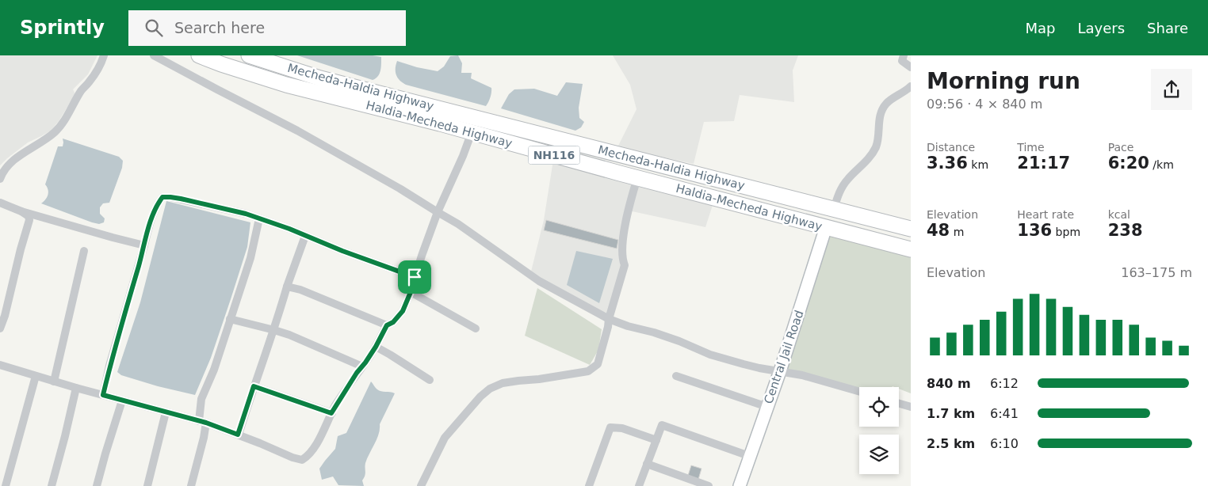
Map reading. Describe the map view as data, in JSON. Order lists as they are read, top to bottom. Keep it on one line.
{"streets":{"highway":["Mecheda-Haldia Highway","Haldia-Mecheda Highway","NH116"],"street":["Central Jail Road"]},"crossings":[["Haldia-Mecheda Highway","Central Jail Road"]],"page":{"header":"Sprintly","search":"Search here","nav":["Map","Layers","Share"],"heading":["Morning run","09:56 · 4 × 840 m"],"stats":[["Distance","3.36 km"],["Time","21:17"],["Pace","6:20 /km"],["Elevation","48 m"],["Heart rate","136 bpm"],["kcal","238"]],"chart":["Elevation","163–175 m"],"list":[{"name":"840 m","note":"6:12"},{"name":"1.7 km","note":"6:41"},{"name":"2.5 km","note":"6:10"}]}}
